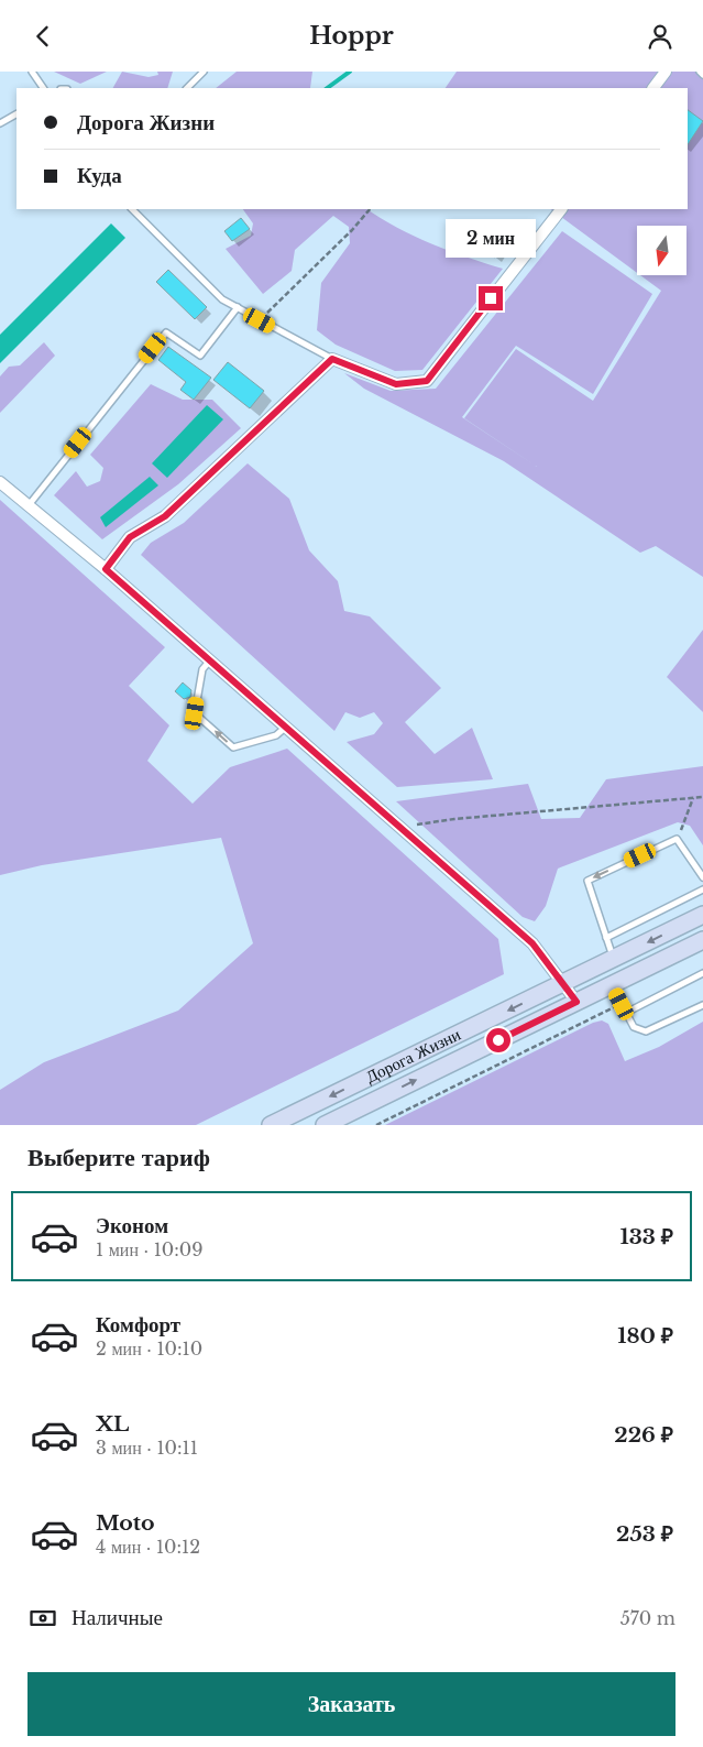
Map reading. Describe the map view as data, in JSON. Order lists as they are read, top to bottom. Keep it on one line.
{"streets":{"main road":["Дорога Жизни"]},"north":"bottom","page":{"header":"Hoppr","banner":["Дорога Жизни","Куда"],"bubble":"2 мин","heading":"Выберите тариф","list":[{"name":"Эконом","note":"1 мин · 10:09","value":"133 ₽"},{"name":"Комфорт","note":"2 мин · 10:10","value":"180 ₽"},{"name":"XL","note":"3 мин · 10:11","value":"226 ₽"},{"name":"Moto","note":"4 мин · 10:12","value":"253 ₽"}],"pay":["Наличные","570 m"],"buttons":"Заказать"}}
